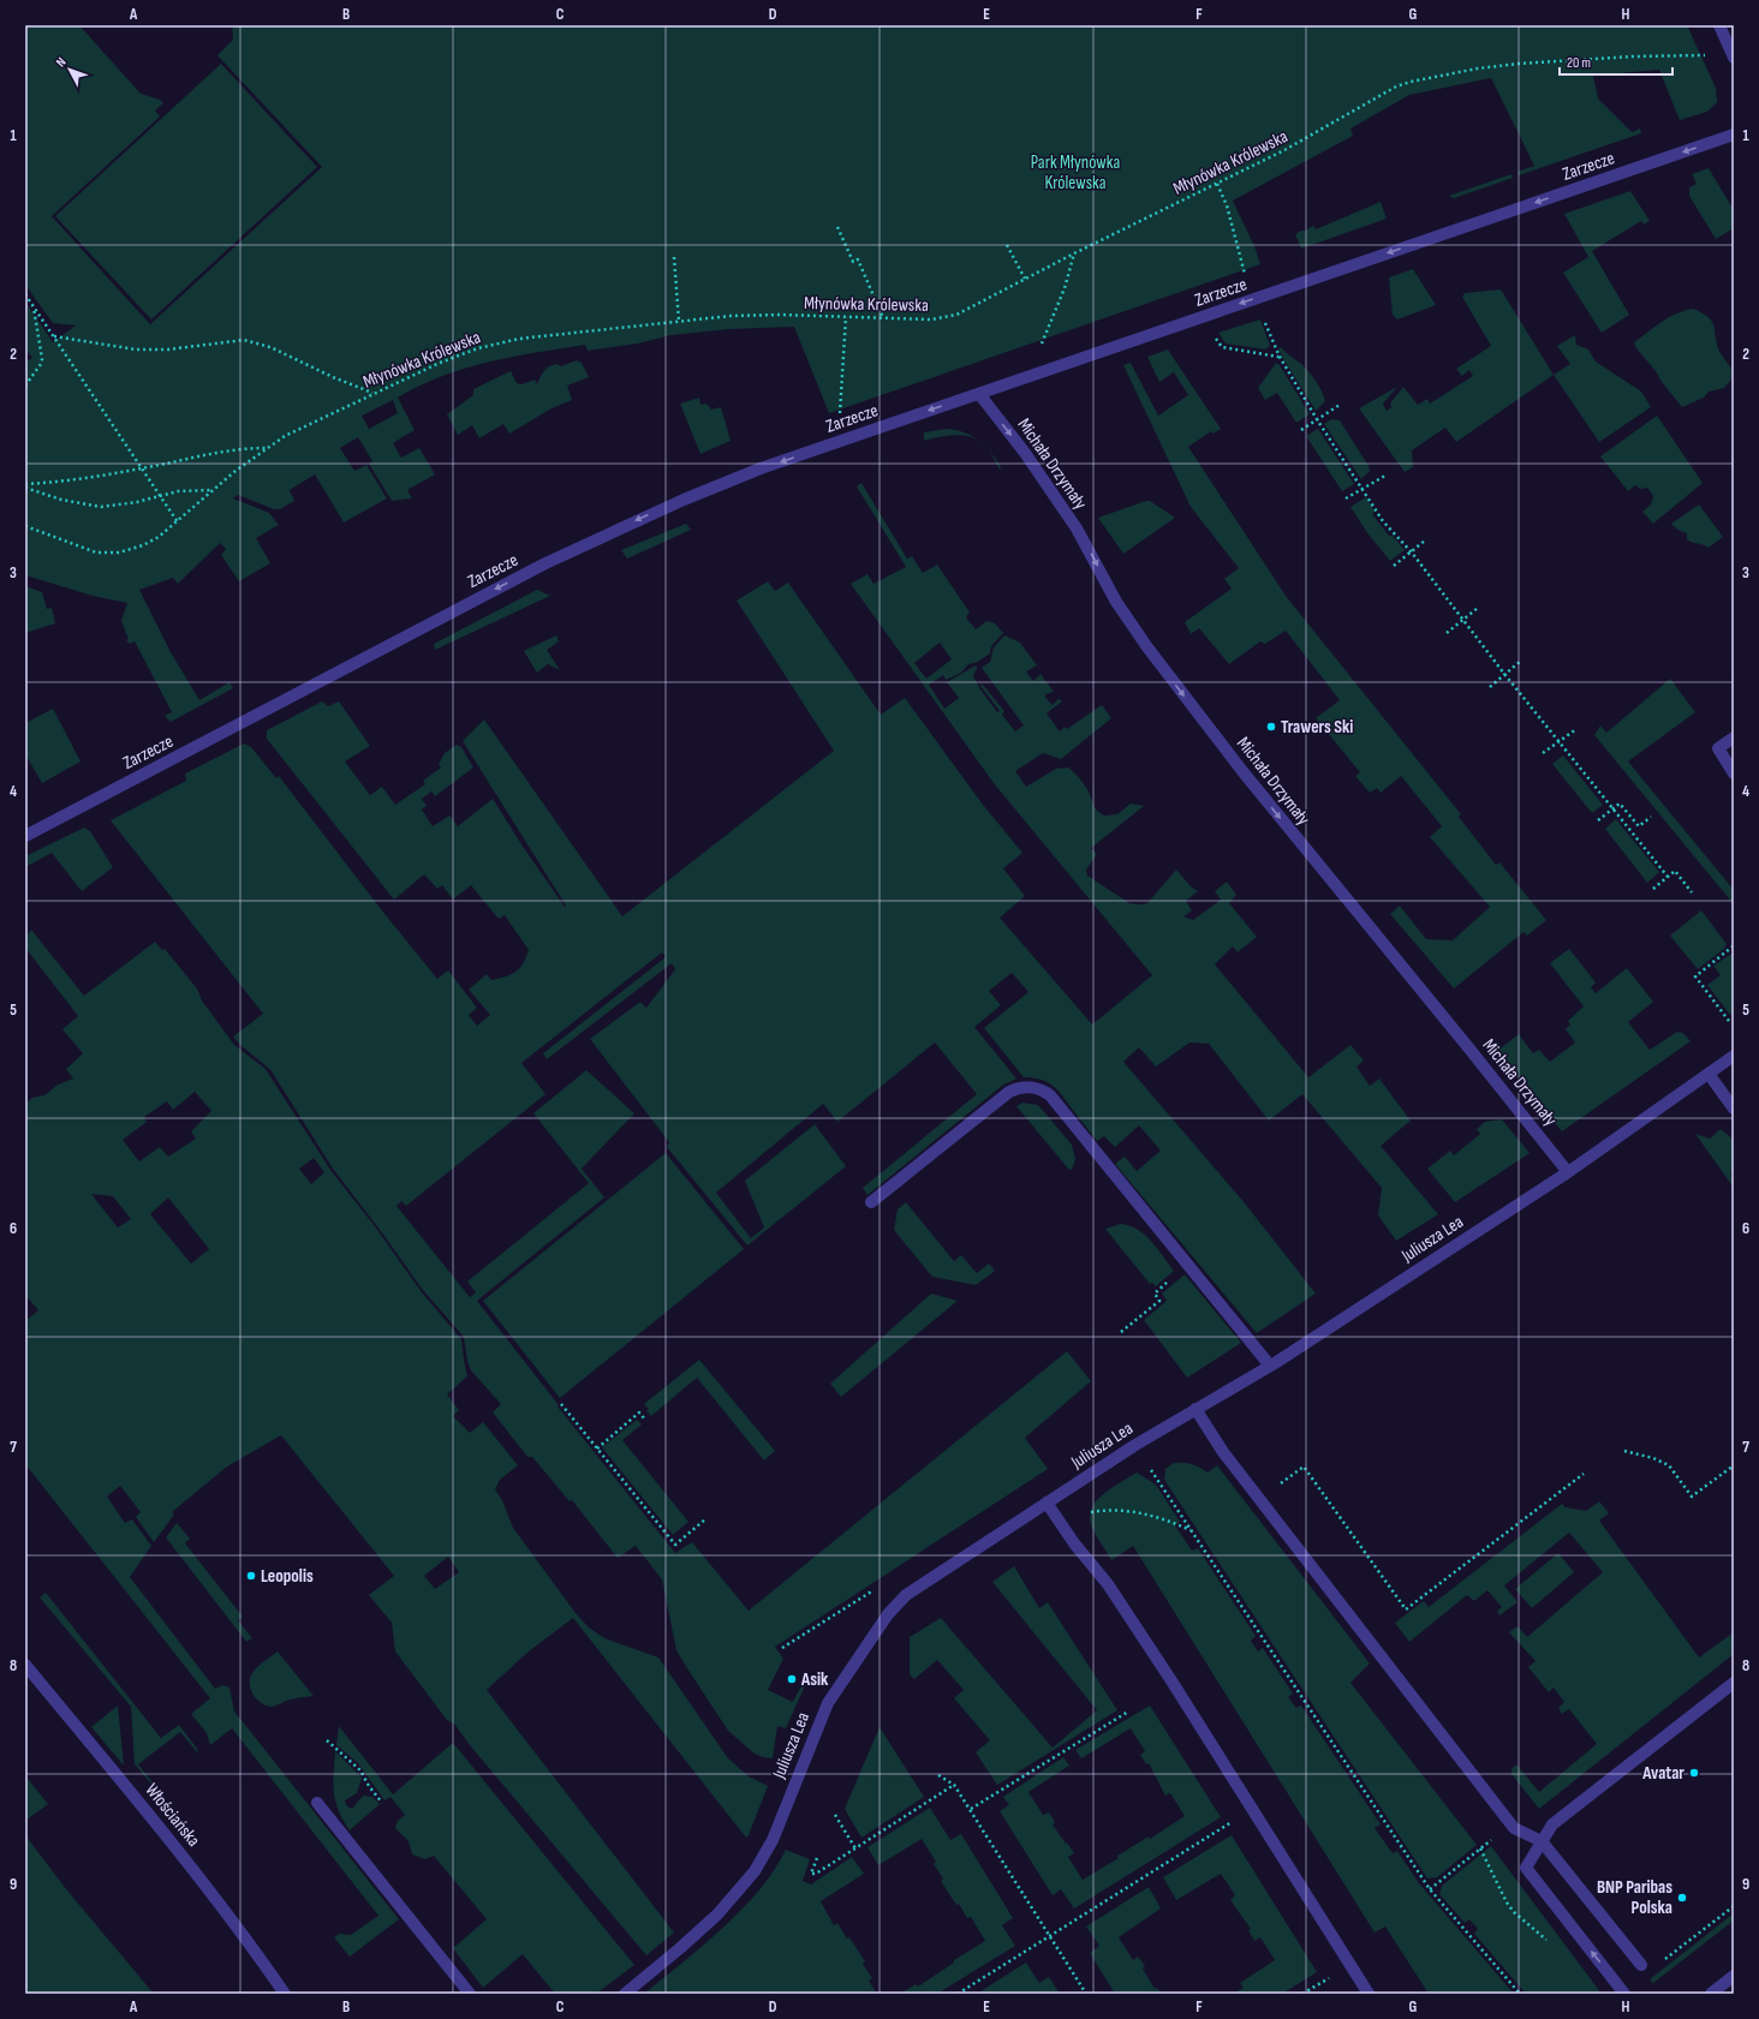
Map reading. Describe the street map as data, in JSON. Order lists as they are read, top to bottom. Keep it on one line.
{"streets":{"street":["Zarzecze","Michała Drzymały","Juliusza Lea","Włościańska"],"path":["Młynówka Królewska"]},"crossings":[["Zarzecze","Michała Drzymały"],["Michała Drzymały","Juliusza Lea"]],"one_way":["Zarzecze","Michała Drzymały"],"parks":["Park Młynówka Królewska"],"places":["Trawers Ski","Leopolis","Asik","Avatar","BNP Paribas Polska"],"scale_bar":"20 m","north":"top left","grid":{"columns":["A","B","C","D","E","F","G","H"],"rows":["1","2","3","4","5","6","7","8","9"]}}
